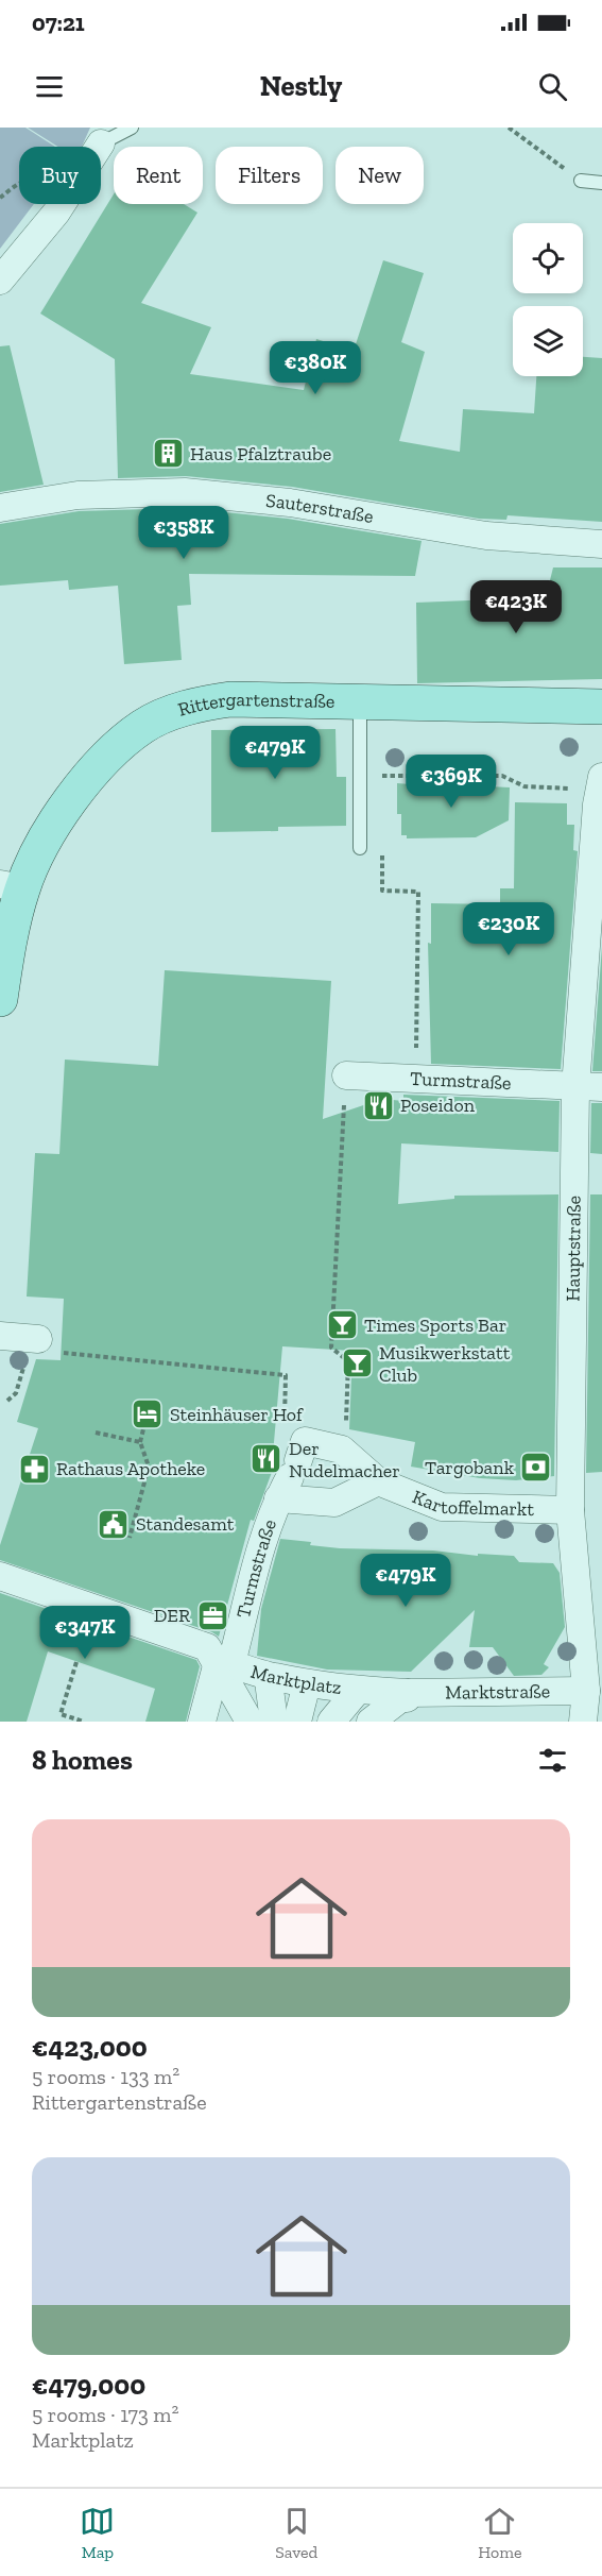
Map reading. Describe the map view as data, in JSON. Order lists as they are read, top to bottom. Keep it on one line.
{"streets":{"main road":["Rittergartenstraße"],"street":["Sauterstraße","Turmstraße","Hauptstraße","Kartoffelmarkt","Marktplatz","Marktstraße"]},"crossings":[["Turmstraße","Hauptstraße"],["Turmstraße","Kartoffelmarkt"],["Turmstraße","Marktplatz"],["Hauptstraße","Kartoffelmarkt"],["Hauptstraße","Marktstraße"],["Marktplatz","Marktstraße"]],"places":{"building":["Haus Pfalztraube"],"restaurant":["Poseidon","Der Nudelmacher"],"bar":["Times Sports Bar","Musikwerkstatt Club"],"hotel":["Steinhäuser Hof"],"bank":["Targobank"],"pharmacy":["Rathaus Apotheke"],"public building":["Standesamt"],"office":["DER"]},"page":{"status":"07:21","header":"Nestly","chip":["Buy","Rent","Filters","New"],"price":["€380K","€358K","€423K","€479K","€369K","€230K","€479K","€347K"],"heading":"8 homes","list":[{"name":"€423,000","note":"5 rooms · 133 m² · Rittergartenstraße"},{"name":"€479,000","note":"5 rooms · 173 m² · Marktplatz"}],"tabs":["Map","Saved","Home"]}}
